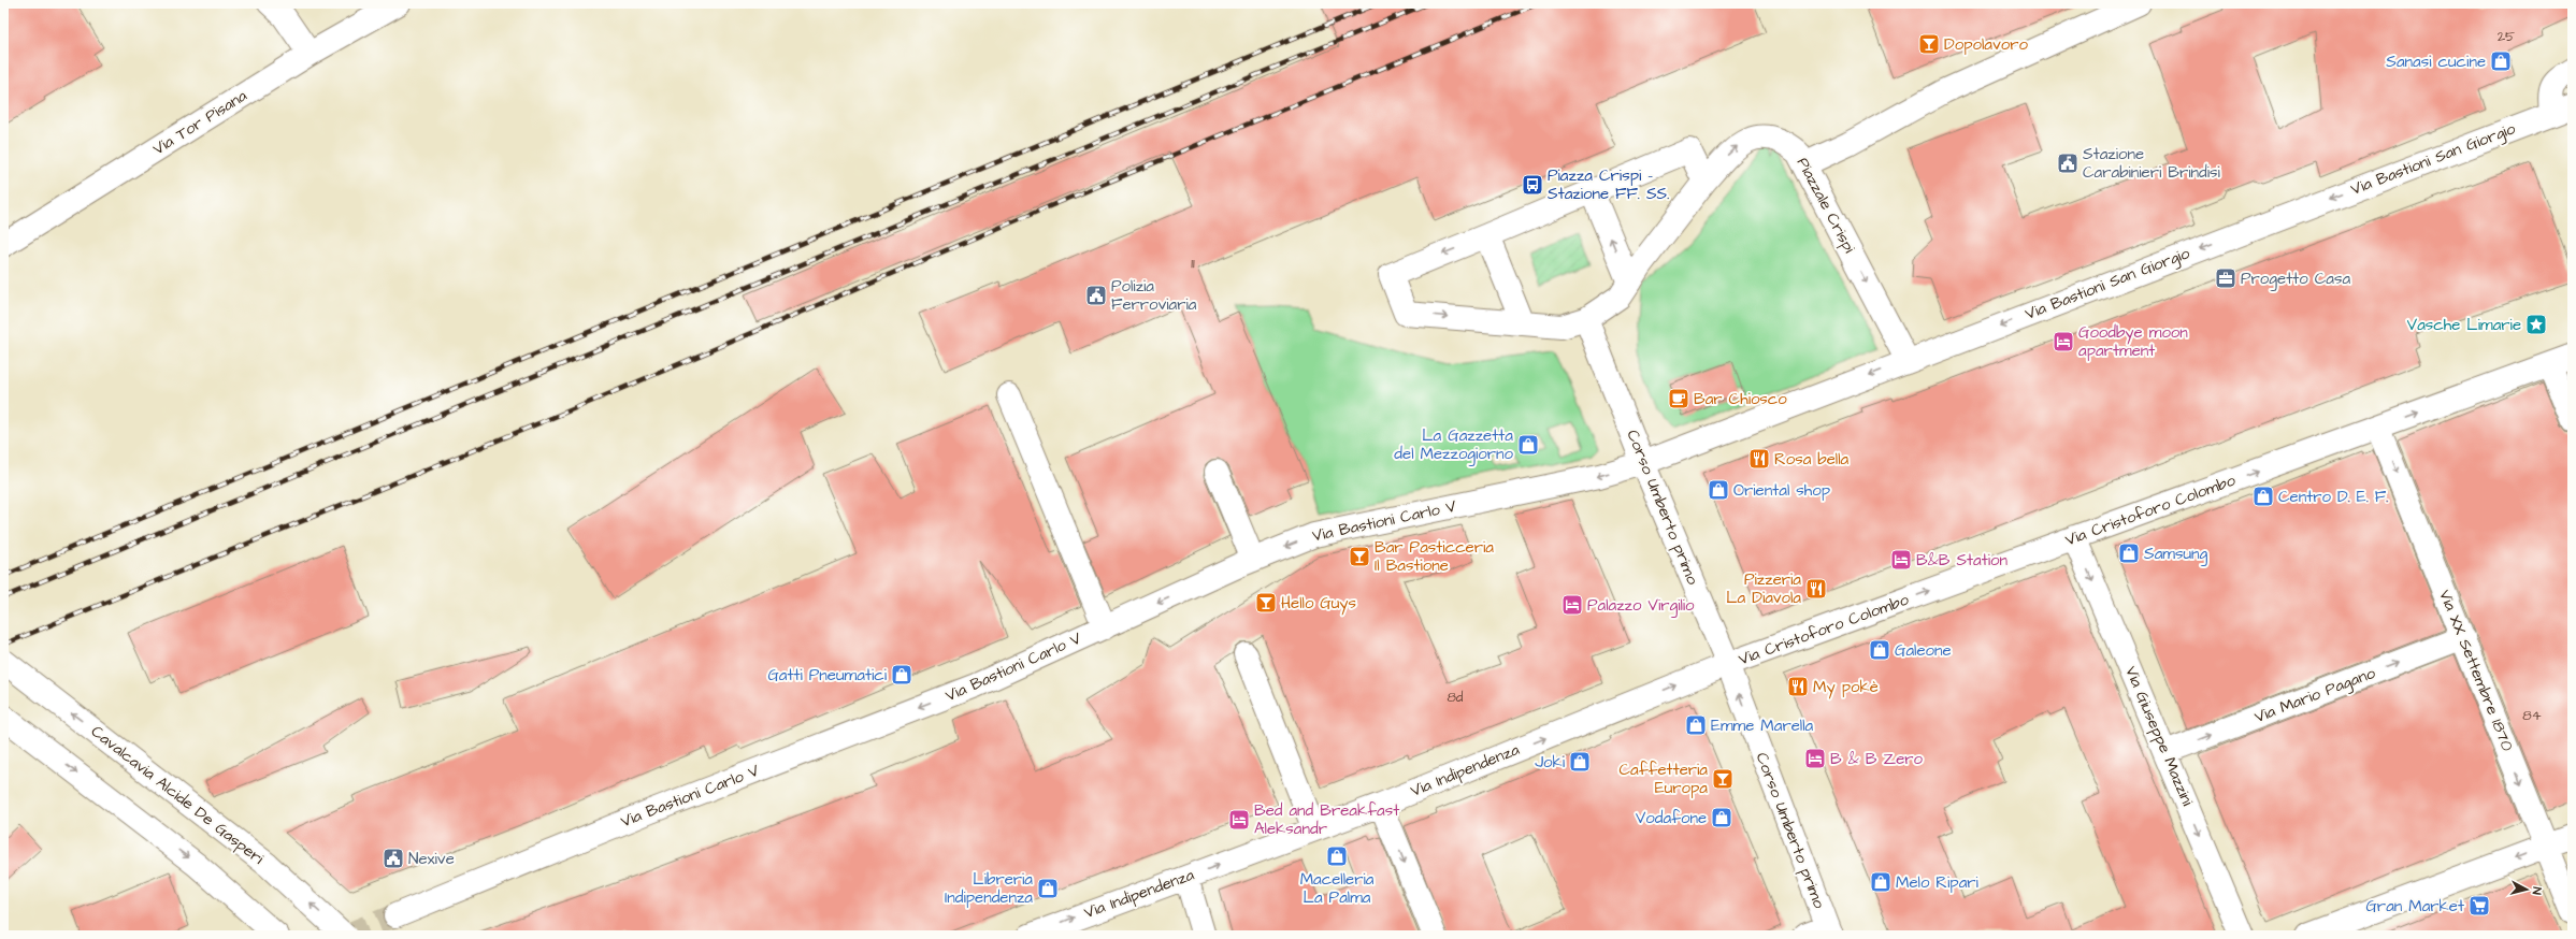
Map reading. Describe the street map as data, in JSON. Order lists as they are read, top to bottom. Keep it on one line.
{"streets":{"street":["Via Tor Pisana","Via Bastioni San Giorgio","Piazzale Crispi","Corso Umberto primo","Via Cristoforo Colombo","Via Bastioni Carlo V","Via XX Settembre 1870","Via Mario Pagano","Via Giuseppe Mazzini","Via Indipendenza","Cavalcavia Alcide De Gasperi"]},"crossings":[["Via Bastioni San Giorgio","Piazzale Crispi"],["Via Bastioni San Giorgio","Corso Umberto primo"],["Via Bastioni San Giorgio","Via Bastioni Carlo V"],["Piazzale Crispi","Corso Umberto primo"],["Corso Umberto primo","Via Cristoforo Colombo"],["Corso Umberto primo","Via Bastioni Carlo V"],["Corso Umberto primo","Via Indipendenza"],["Via Cristoforo Colombo","Via XX Settembre 1870"],["Via Cristoforo Colombo","Via Giuseppe Mazzini"],["Via Cristoforo Colombo","Via Indipendenza"],["Via XX Settembre 1870","Via Mario Pagano"],["Via Mario Pagano","Via Giuseppe Mazzini"]],"one_way":["Via Bastioni San Giorgio","Corso Umberto primo","Via Cristoforo Colombo","Via Bastioni Carlo V","Via XX Settembre 1870","Via Mario Pagano","Via Giuseppe Mazzini","Via Indipendenza"],"places":{"bar":["Dopolavoro","Bar Pasticceria Il Bastione","Hello Guys","Caffetteria Europa"],"shop":["Sanasi cucine","La Gazzetta del Mezzogiorno","Oriental shop","Centro D. E. F.","Samsung","Galeone","Gatti Pneumatici","Emme Marella","Joki","Vodafone","Macelleria La Palma","Melo Ripari","Libreria Indipendenza"],"public building":["Stazione Carabinieri Brindisi","Polizia Ferroviaria","Nexive"],"bus stop":["Piazza Crispi - Stazione FF. SS."],"office":["Progetto Casa"],"place":["Vasche Limarie"],"hotel":["Goodbye moon apartment","B&B Station","Palazzo Virgilio","B & B Zero","Bed and Breakfast Aleksandr"],"cafe":["Bar Chiosco"],"restaurant":["Rosa bella","Pizzeria La Diavola","My pokè"],"supermarket":["Gran Market"]},"house_numbers":["25","11","8d","84"],"north":"right"}
